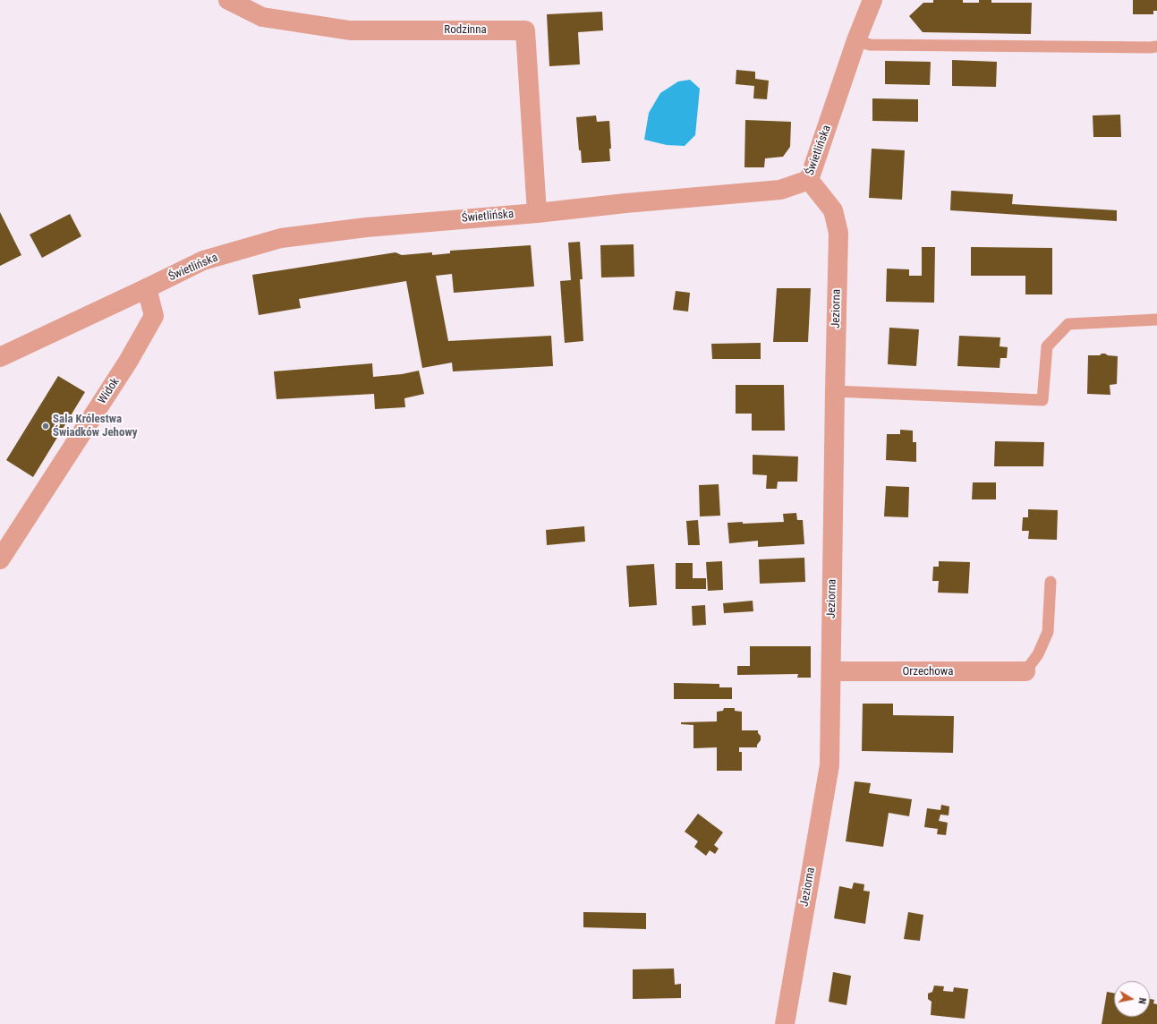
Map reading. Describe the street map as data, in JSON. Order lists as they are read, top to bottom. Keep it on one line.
{"streets":{"street":["Rodzinna","Świetlińska","Jeziorna","Widok","Orzechowa"]},"crossings":[["Rodzinna","Świetlińska"],["Świetlińska","Jeziorna"],["Świetlińska","Widok"],["Jeziorna","Orzechowa"]],"places":["Sala Królestwa Świadków Jehowy"],"north":"right"}
